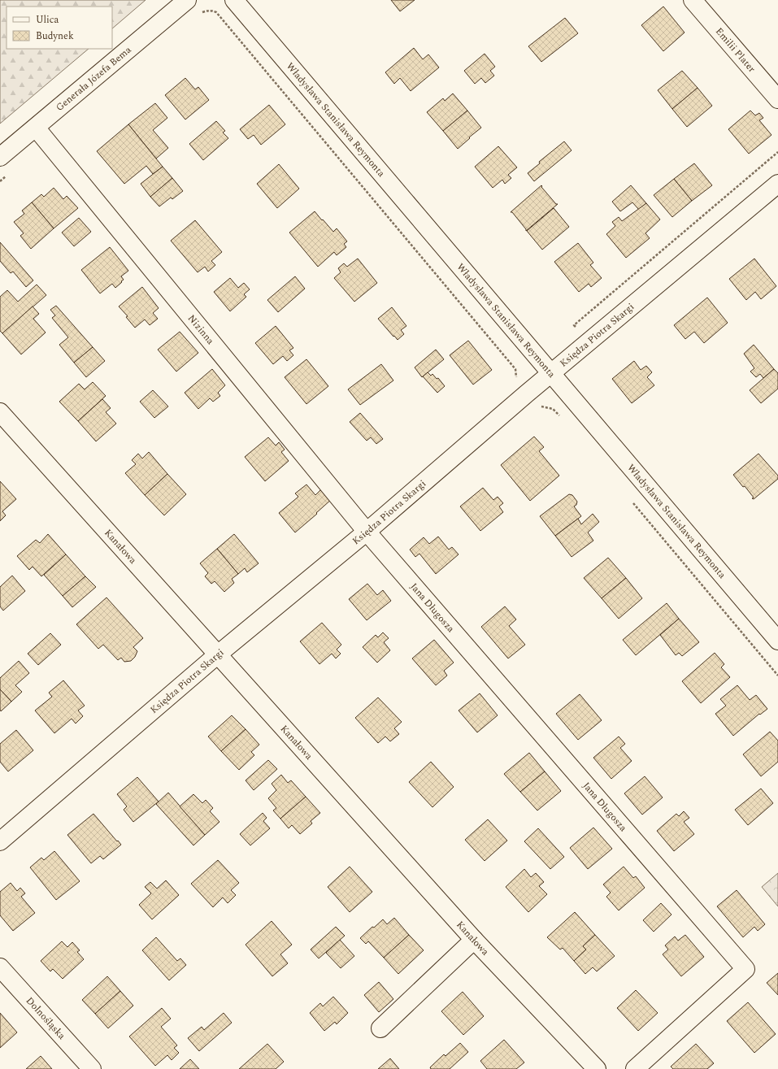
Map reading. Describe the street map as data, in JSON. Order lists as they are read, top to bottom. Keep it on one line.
{"streets":{"street":["Emilii Plater","Generała Józefa Bema","Władysława Stanisława Reymonta","Nizinna","Księdza Piotra Skargi","Kanałowa","Jana Długosza","Dolnośląska"]},"crossings":[["Generała Józefa Bema","Nizinna"],["Władysława Stanisława Reymonta","Księdza Piotra Skargi"],["Nizinna","Księdza Piotra Skargi"],["Nizinna","Jana Długosza"],["Księdza Piotra Skargi","Kanałowa"],["Księdza Piotra Skargi","Jana Długosza"]],"legend":["Ulica","Budynek"]}
